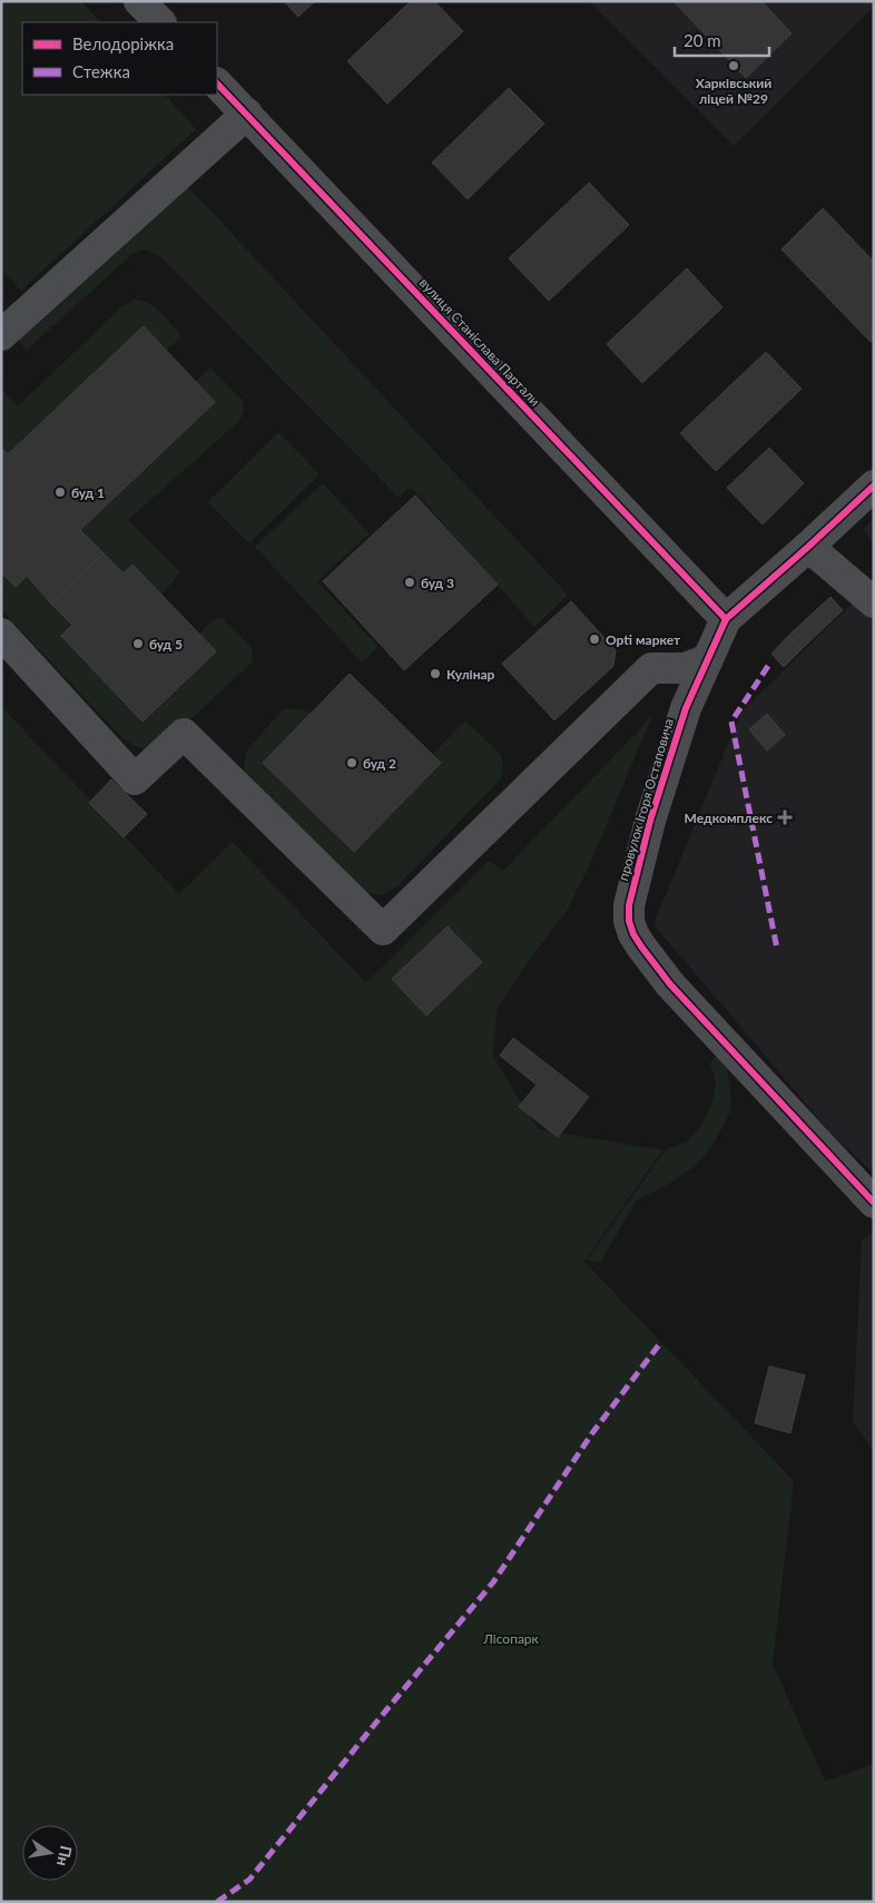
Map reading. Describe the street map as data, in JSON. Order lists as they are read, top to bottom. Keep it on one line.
{"streets":{"street":["вулиця Станіслава Партали","провулок Ігоря Остаповича"]},"crossings":[["вулиця Станіслава Партали","провулок Ігоря Остаповича"]],"parks":["Лісопарк"],"places":{"other":["Харківський ліцей №29","буд 1","буд 3","Opti маркет","буд 5","Кулінар","буд 2"],"health":["Медкомплекс"]},"legend":["Велодоріжка","Стежка"],"scale_bar":"20 m","north":"right"}
